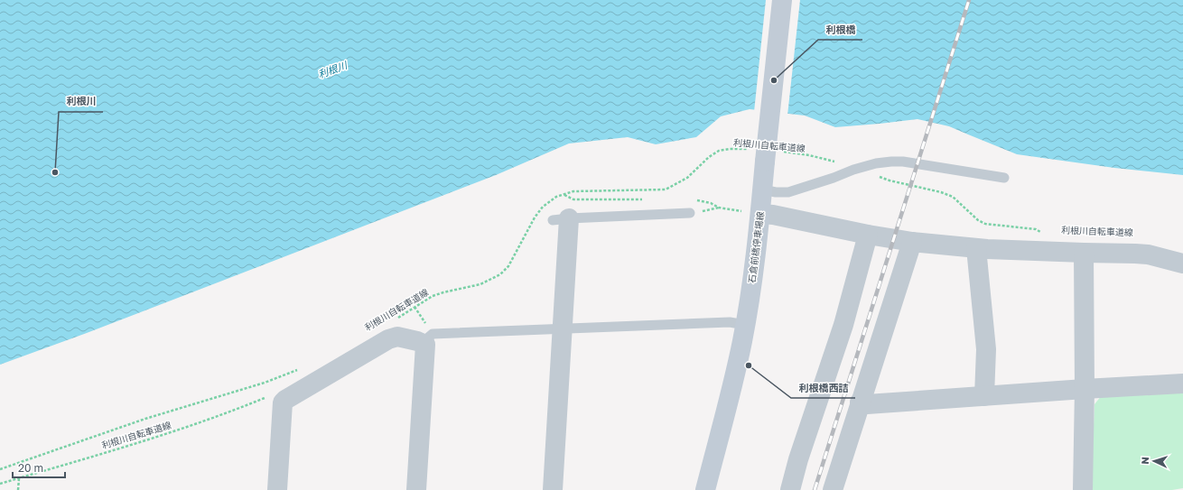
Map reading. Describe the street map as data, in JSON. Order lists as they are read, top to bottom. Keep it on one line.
{"streets":{"main road":["石倉前橋停車場線"],"path":["利根川自転車道線"]},"crossings":[["利根川自転車道線","石倉前橋停車場線"]],"water":["利根川"],"places":["利根橋","利根川","利根橋西詰"],"scale_bar":"20 m","north":"left"}
